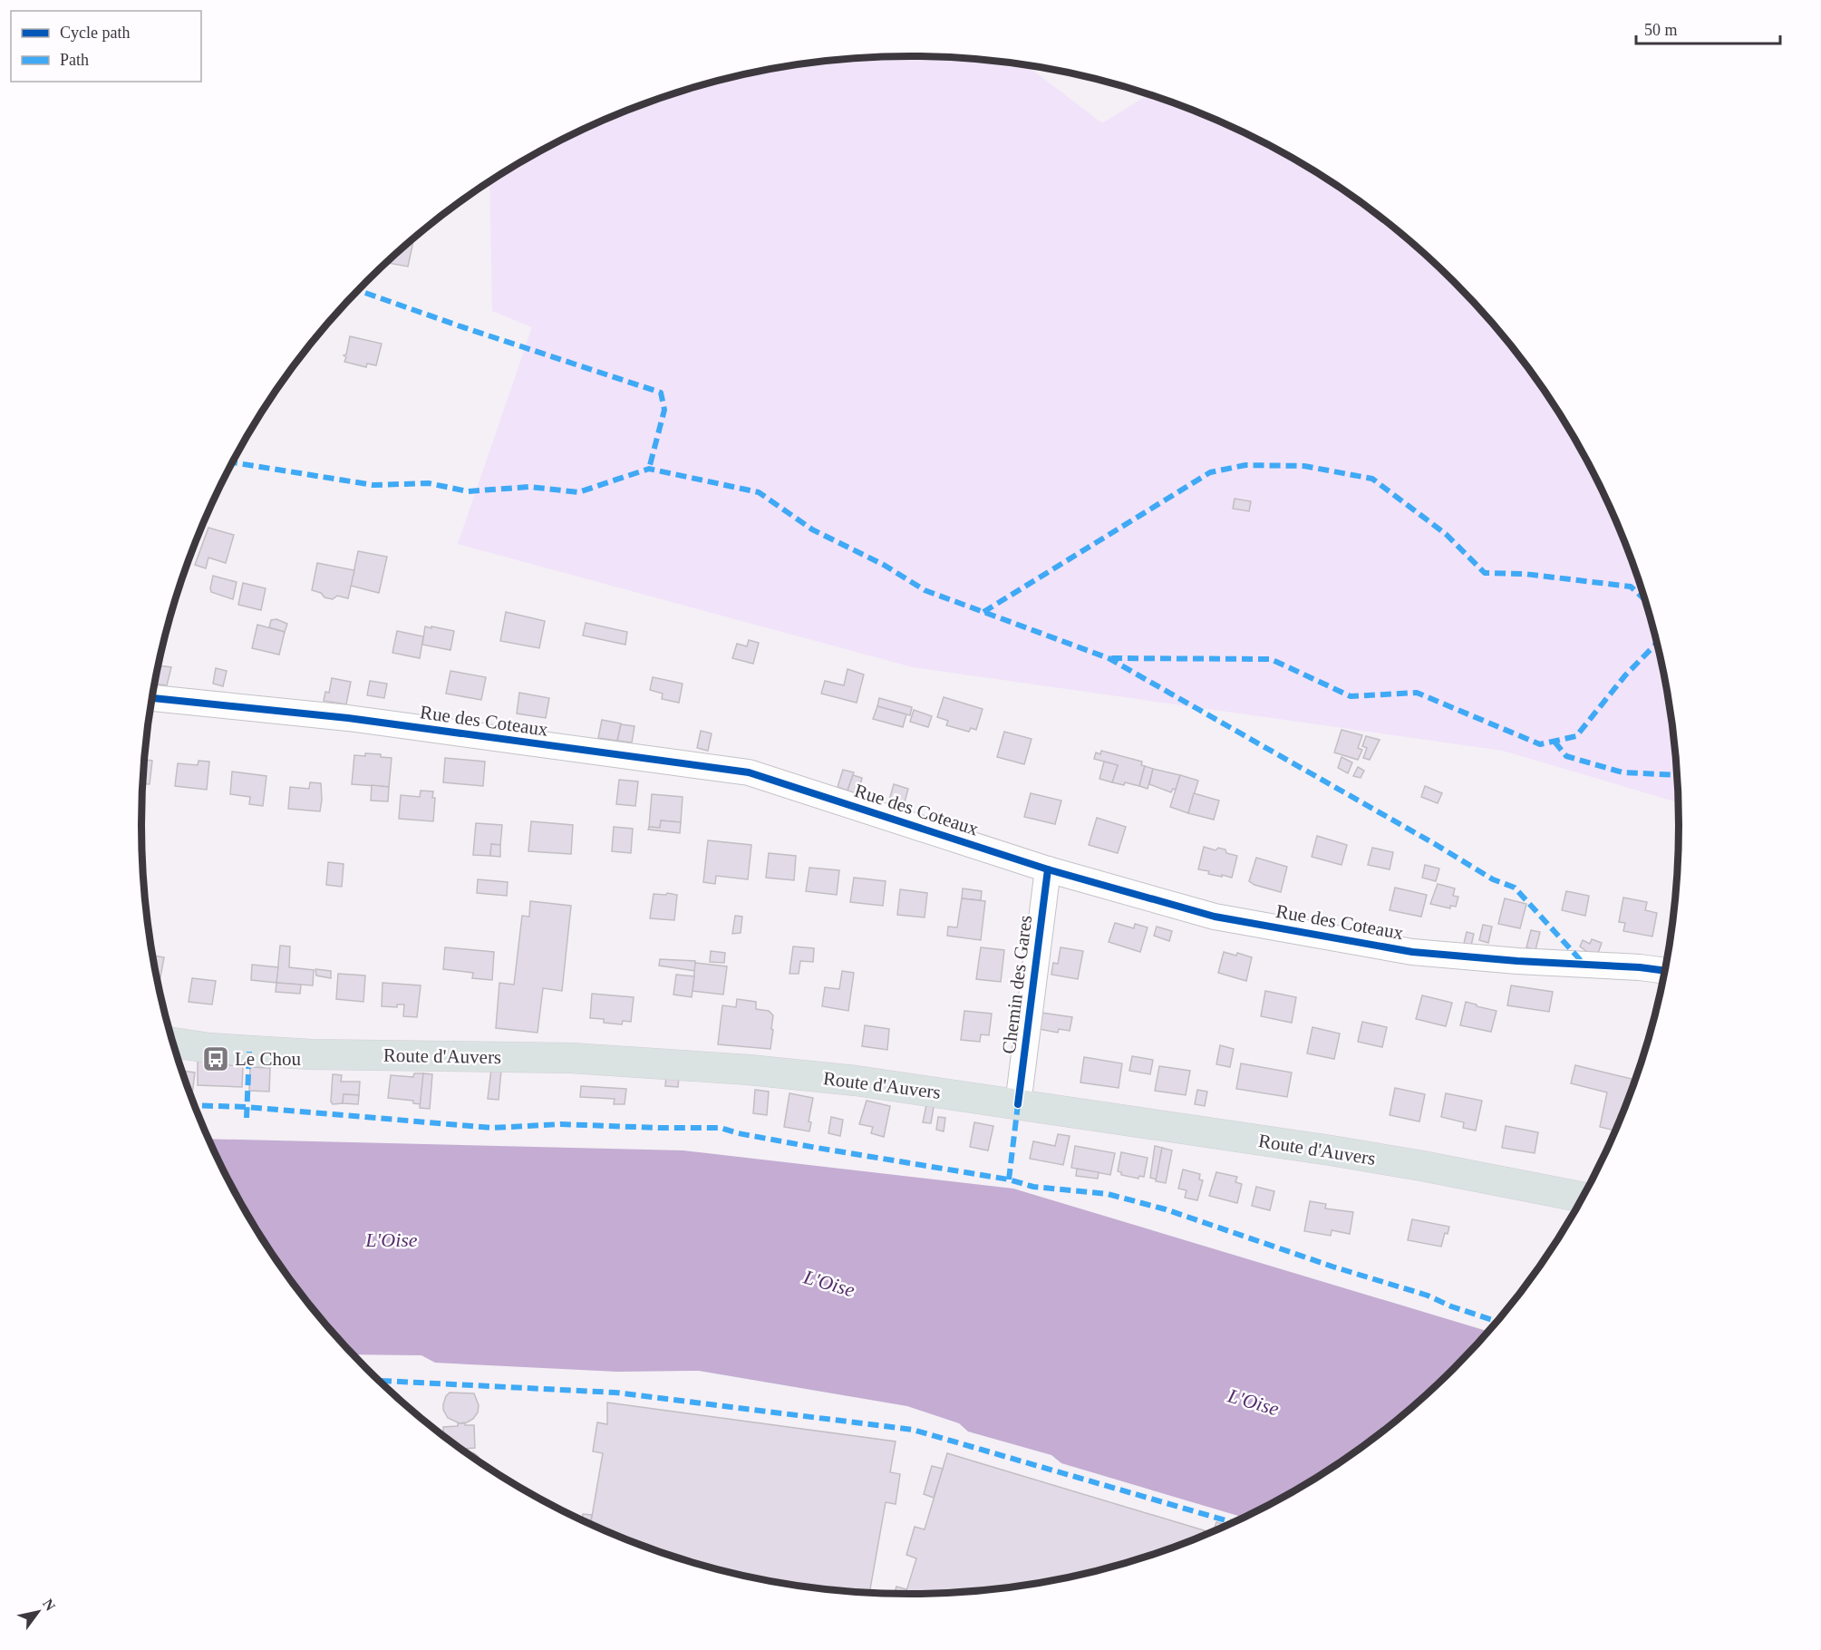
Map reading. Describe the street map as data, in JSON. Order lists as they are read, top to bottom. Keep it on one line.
{"streets":{"main road":["Route d'Auvers"],"street":["Rue des Coteaux","Chemin des Gares"]},"crossings":[["Rue des Coteaux","Chemin des Gares"],["Chemin des Gares","Route d'Auvers"]],"water":["L'Oise"],"places":{"bus stop":["Le Chou"]},"legend":["Cycle path","Path"],"scale_bar":"50 m","north":"top right"}
